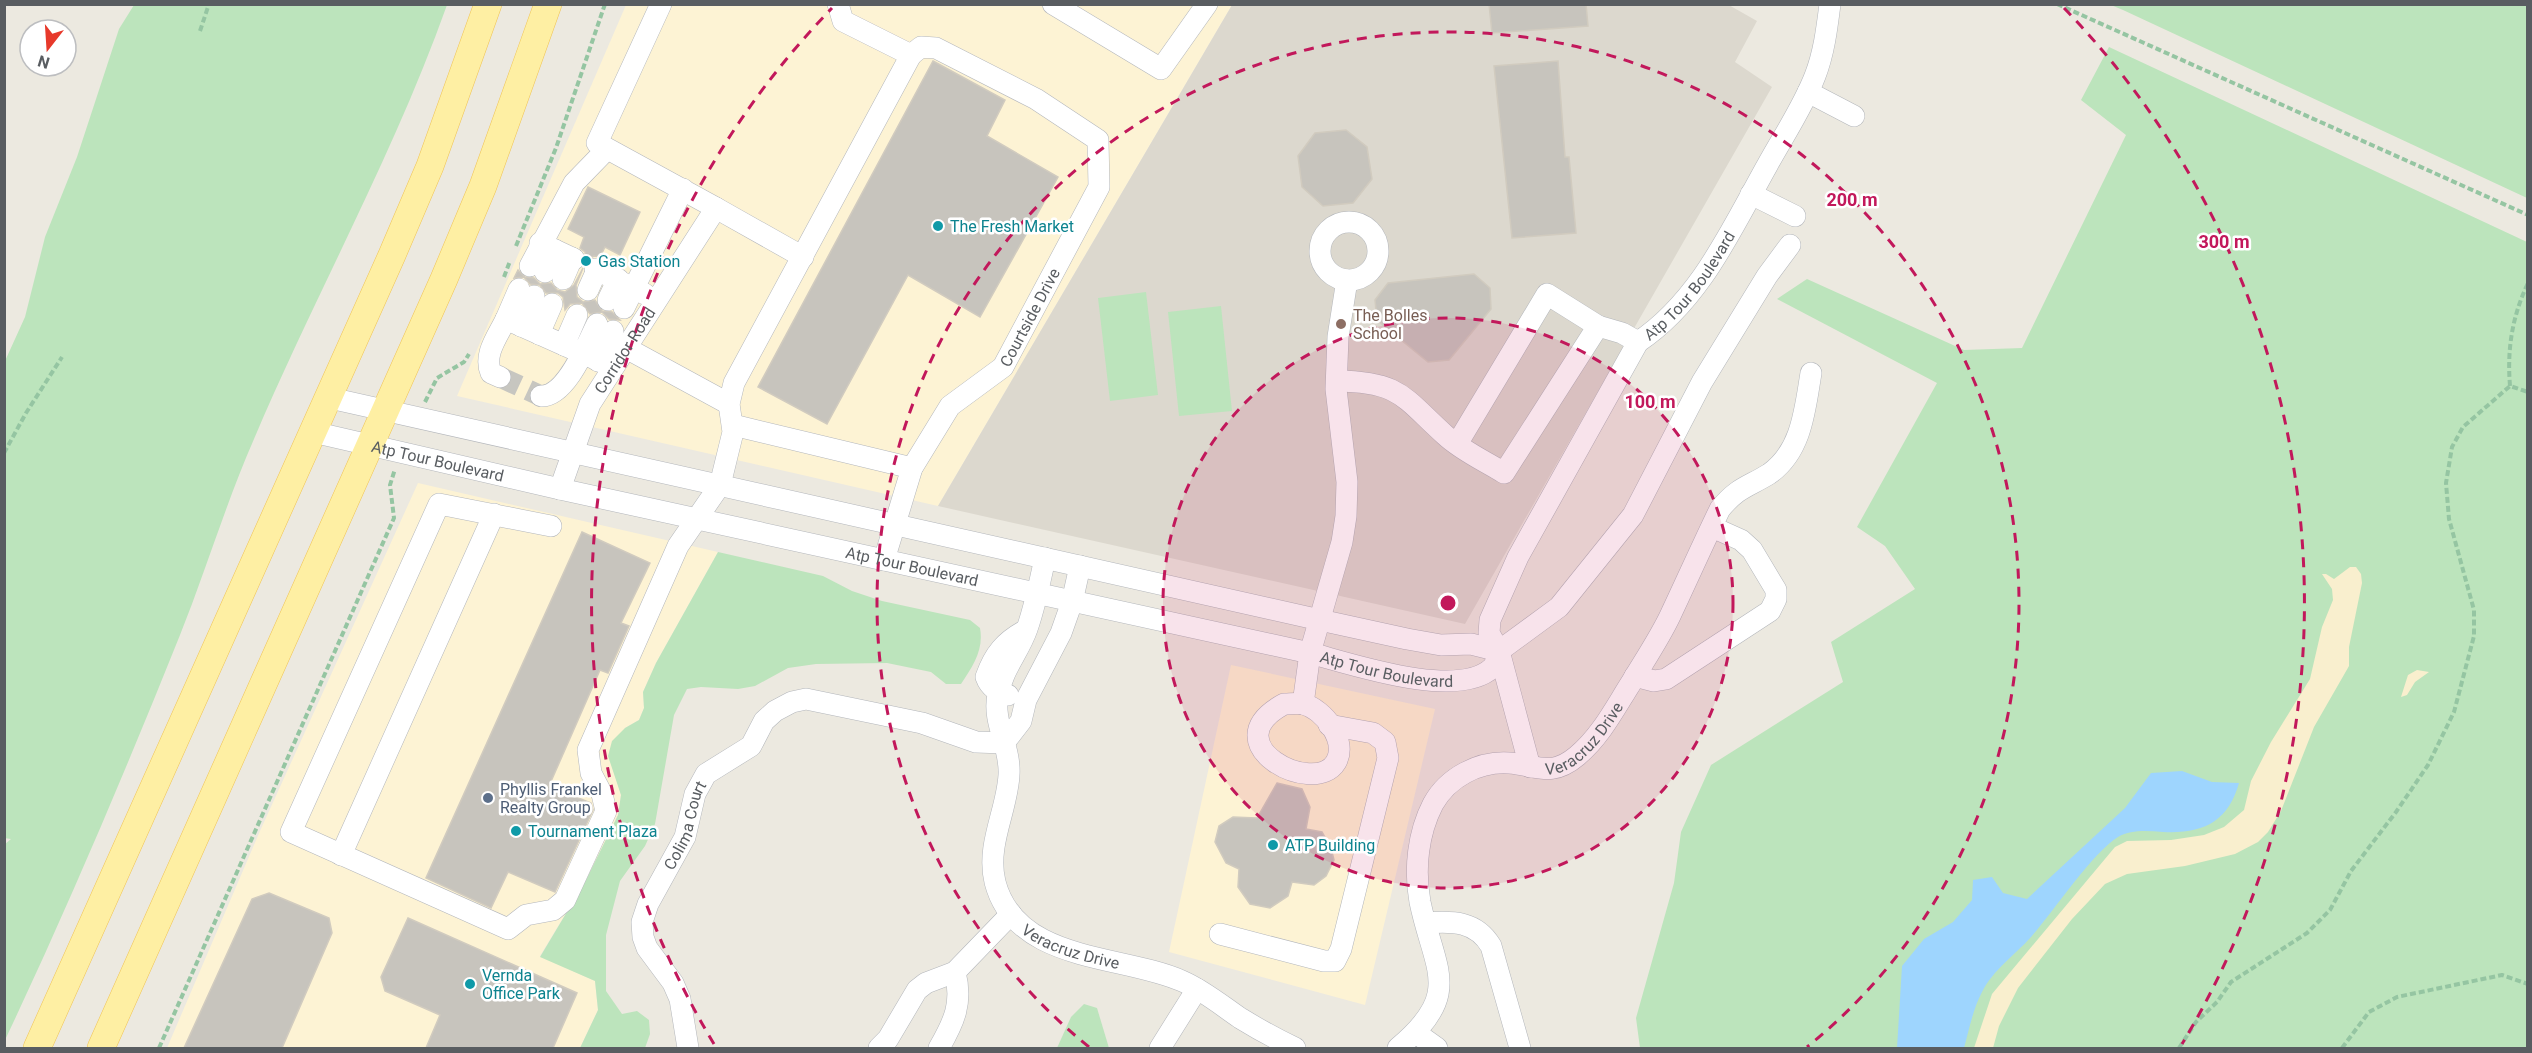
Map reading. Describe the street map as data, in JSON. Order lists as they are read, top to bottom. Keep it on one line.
{"streets":{"street":["Atp Tour Boulevard","Courtside Drive","Corridor Road","Veracruz Drive","Colima Court"]},"crossings":[["Atp Tour Boulevard","Courtside Drive"],["Atp Tour Boulevard","Corridor Road"],["Atp Tour Boulevard","Veracruz Drive"],["Veracruz Drive","Colima Court"]],"places":["The Fresh Market","Gas Station","The Bolles School","Phyllis Frankel Realty Group","Tournament Plaza","ATP Building","Vernda Office Park"],"north":"bottom","rings":["200 m","300 m","100 m"]}
